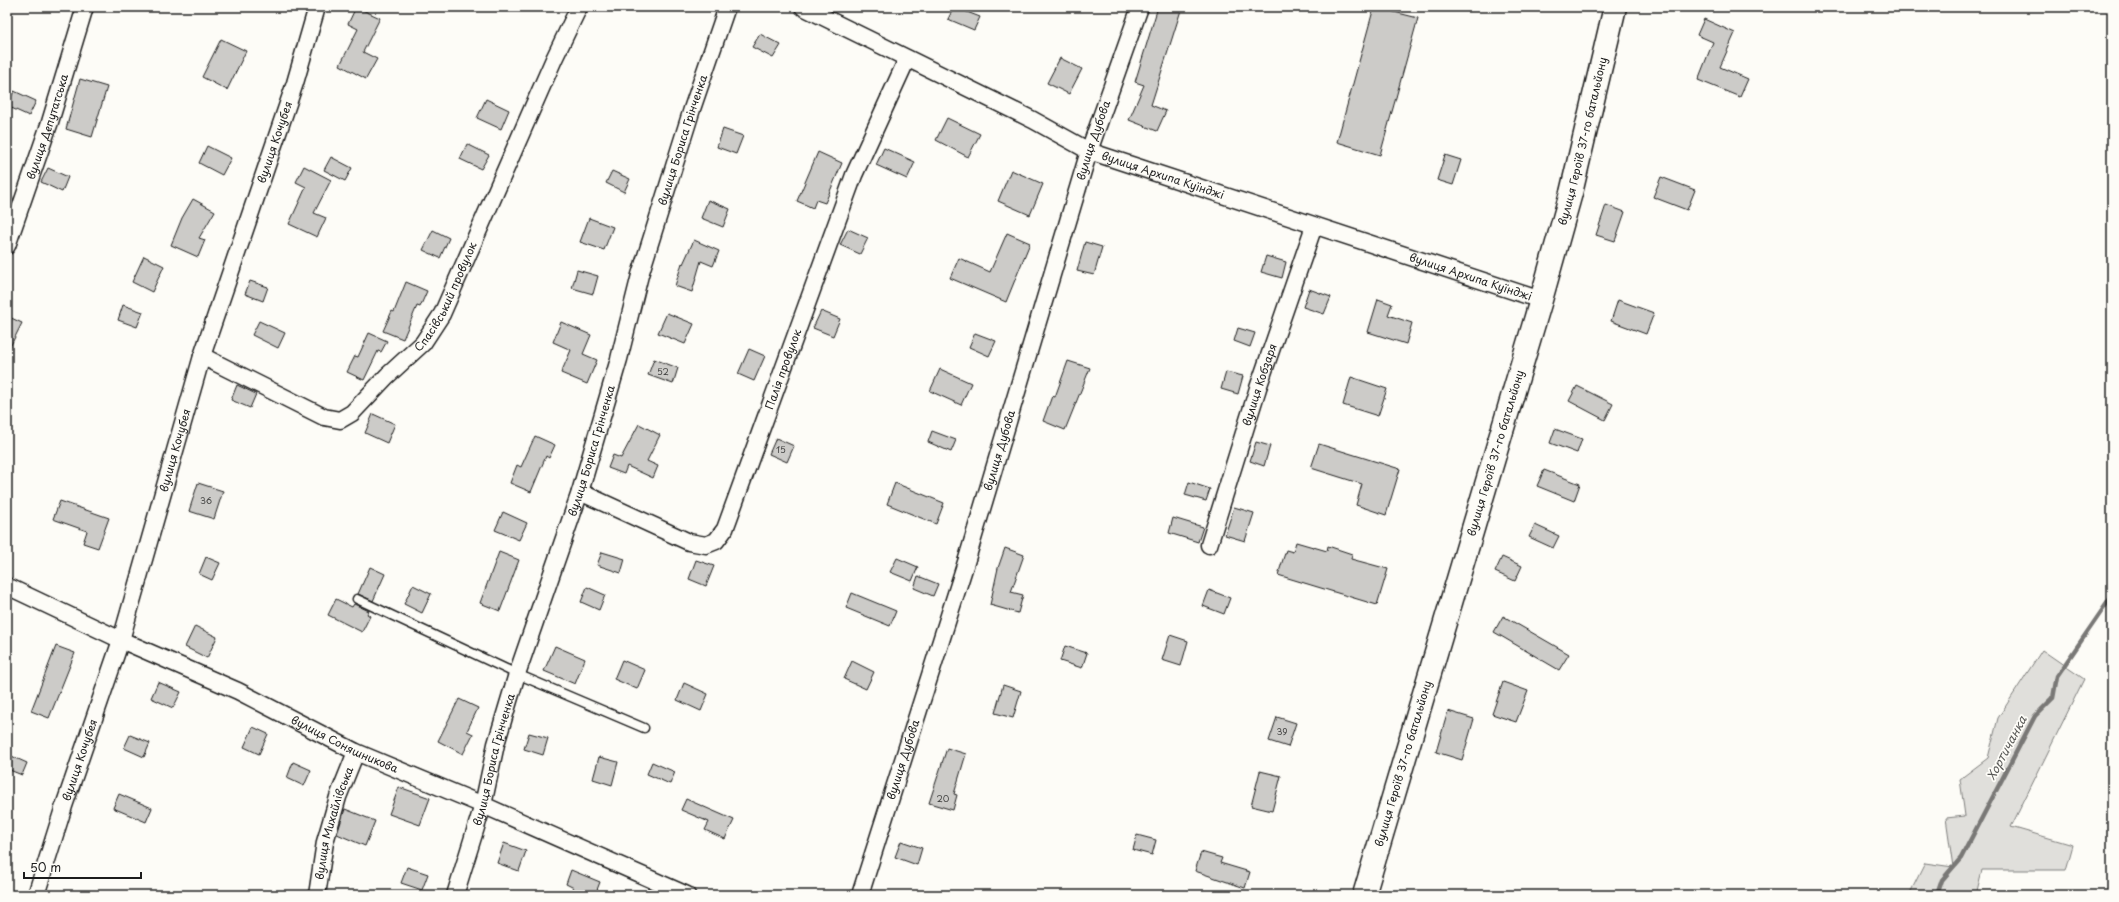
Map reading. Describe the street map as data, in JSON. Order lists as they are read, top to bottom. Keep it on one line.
{"streets":{"street":["вулиця Депутатська","вулиця Бориса Грінченка","вулиця Дубова","вулиця Героїв 37-го батальйону","вулиця Кочубея","вулиця Архипа Куїнджі","Спасівський провулок","Палія провулок","вулиця Кобзаря","вулиця Соняшникова","вулиця Михайлівська"]},"crossings":[["вулиця Бориса Грінченка","Палія провулок"],["вулиця Бориса Грінченка","вулиця Соняшникова"],["вулиця Дубова","вулиця Архипа Куїнджі"],["вулиця Героїв 37-го батальйону","вулиця Архипа Куїнджі"],["вулиця Кочубея","Спасівський провулок"],["вулиця Кочубея","вулиця Соняшникова"],["вулиця Архипа Куїнджі","Палія провулок"],["вулиця Архипа Куїнджі","вулиця Кобзаря"],["вулиця Соняшникова","вулиця Михайлівська"]],"water":["Хортичанка"],"house_numbers":["52","15","36","39","20"],"scale_bar":"50 m"}
